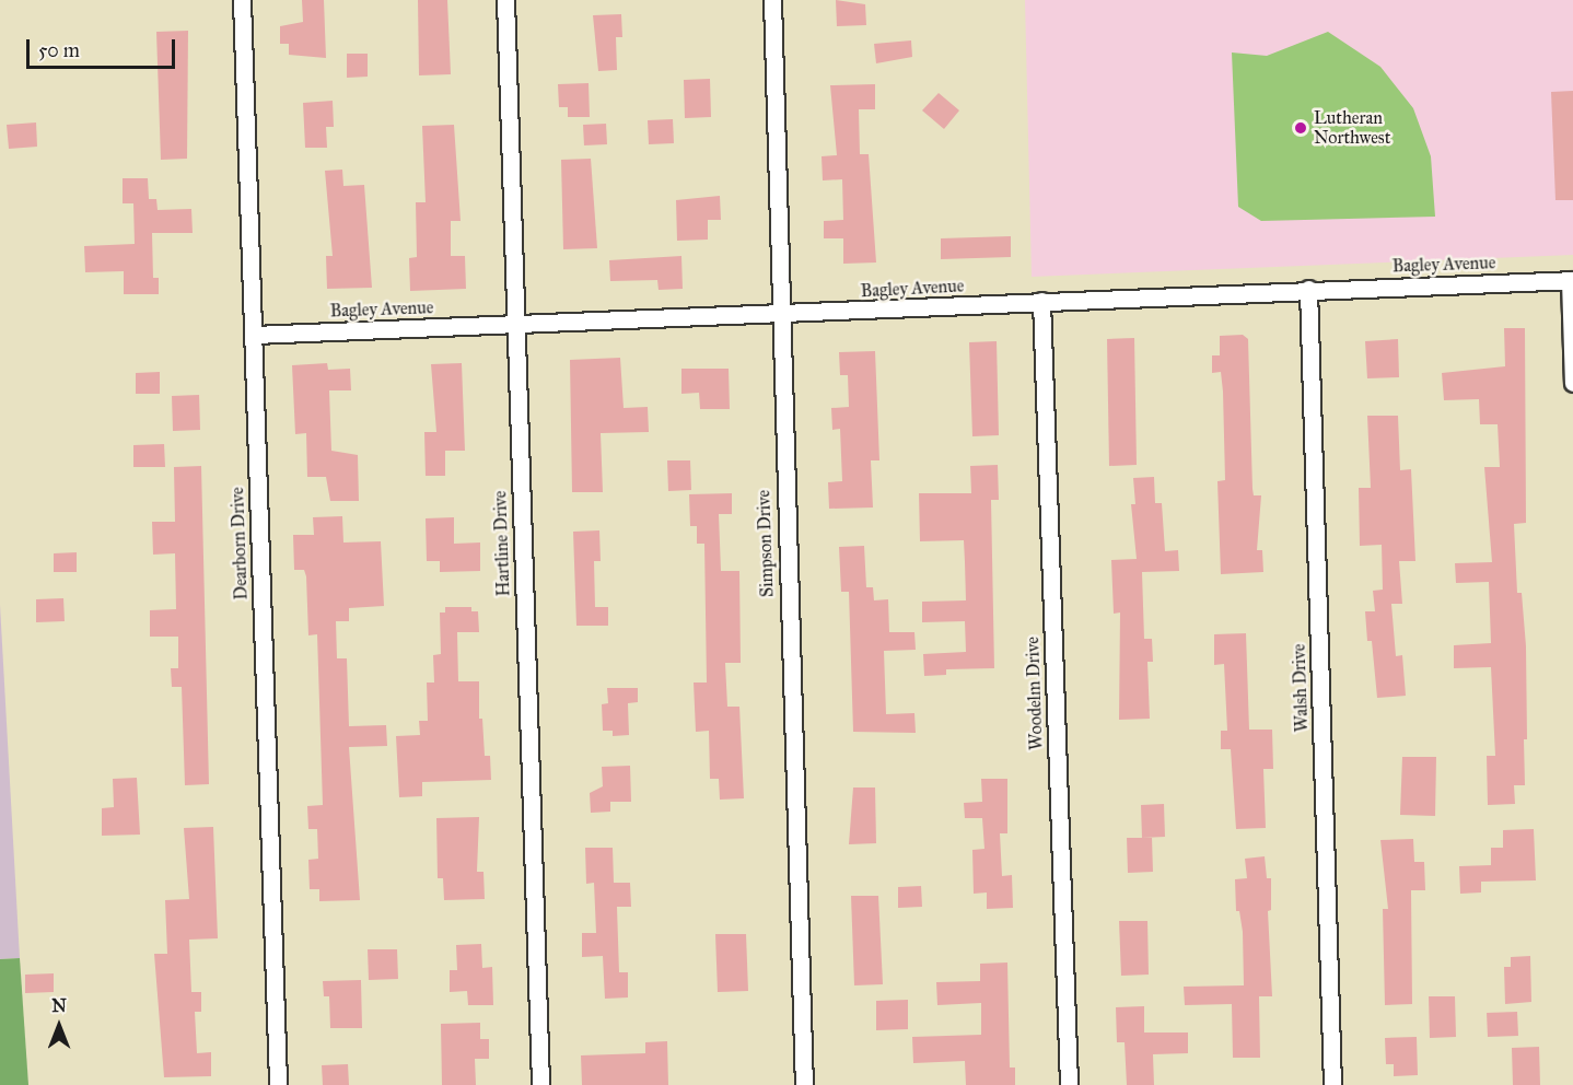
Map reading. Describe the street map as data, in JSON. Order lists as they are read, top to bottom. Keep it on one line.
{"streets":{"street":["Bagley Avenue","Dearborn Drive","Hartline Drive","Simpson Drive","Walsh Drive","Woodelm Drive"]},"crossings":[["Bagley Avenue","Dearborn Drive"],["Bagley Avenue","Hartline Drive"],["Bagley Avenue","Simpson Drive"],["Bagley Avenue","Walsh Drive"],["Bagley Avenue","Woodelm Drive"]],"places":["Lutheran Northwest"],"scale_bar":"50 m","north":"top"}
